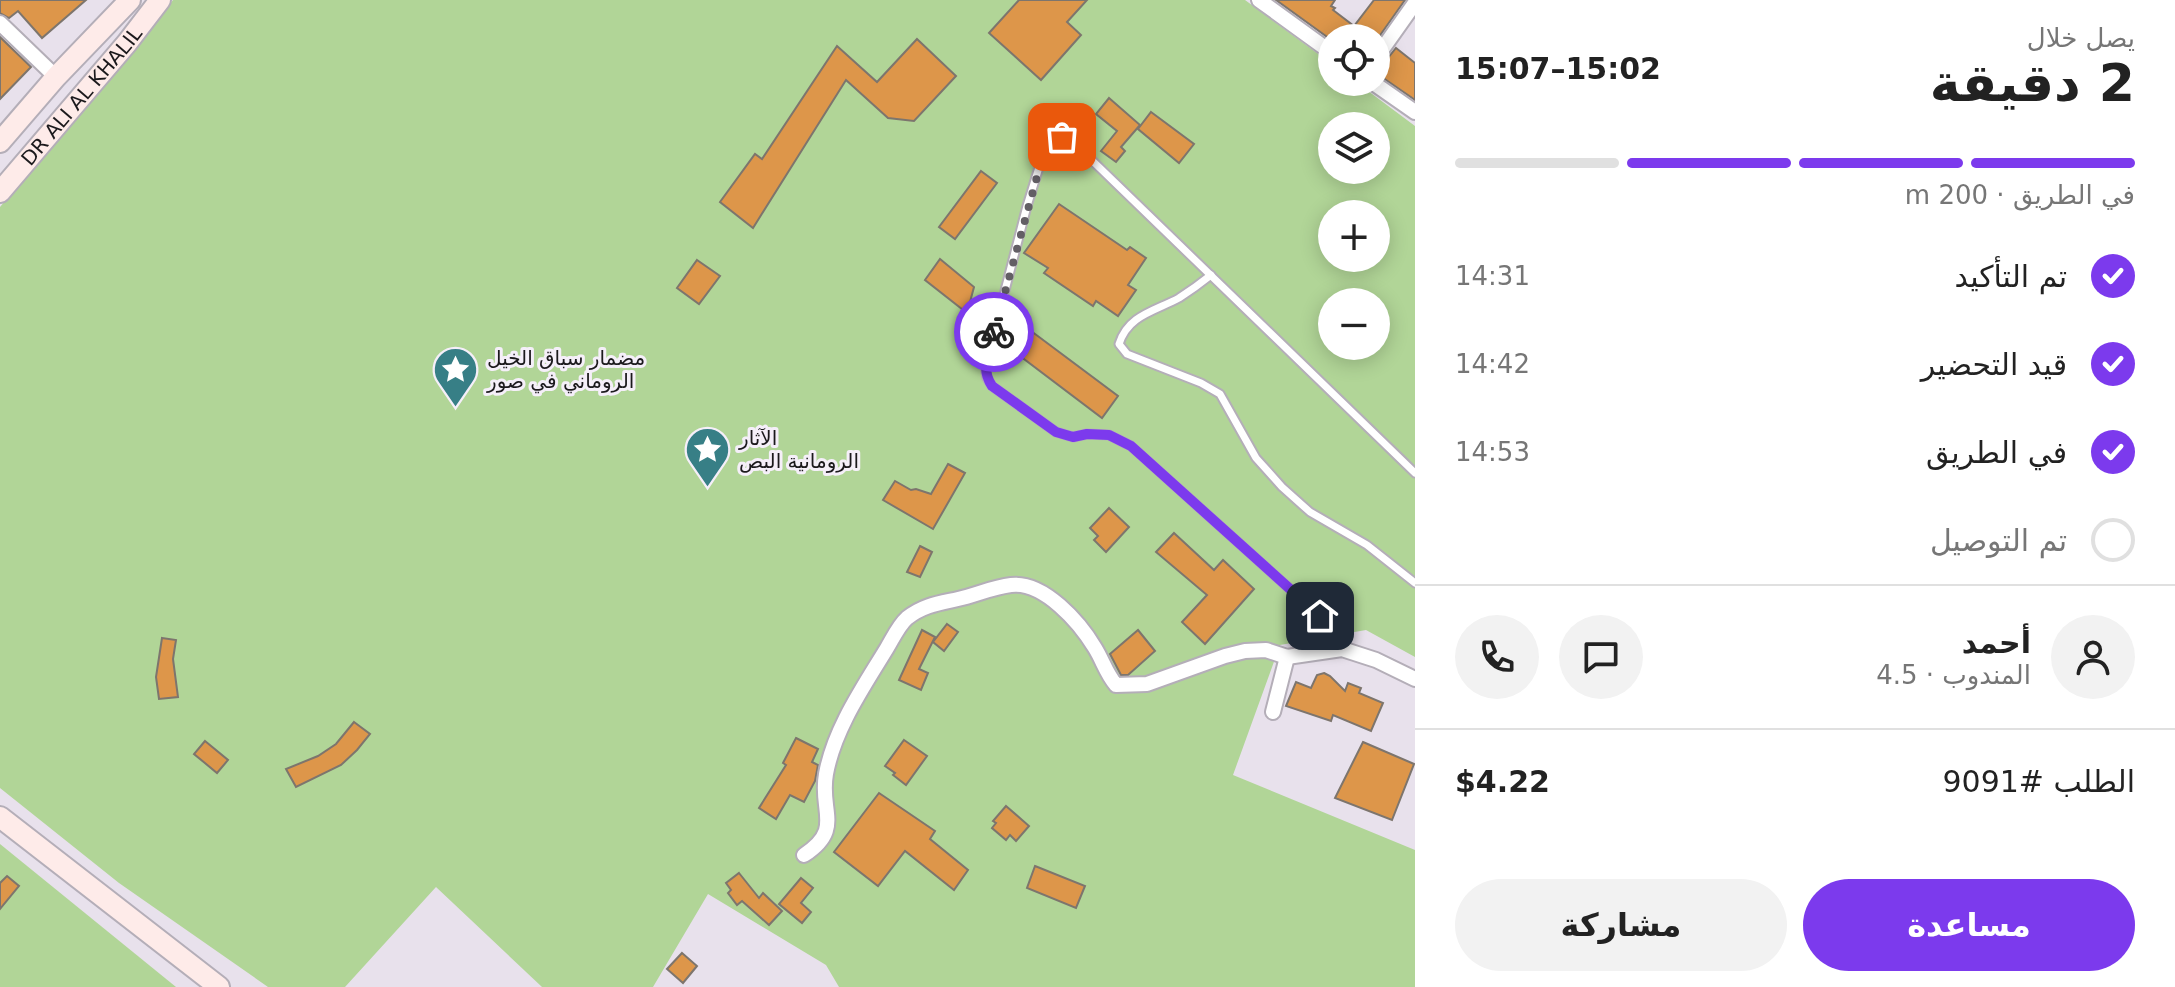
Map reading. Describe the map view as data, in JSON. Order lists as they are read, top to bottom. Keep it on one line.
{"streets":{"street":["DR ALI AL KHALIL"]},"places":{"place":["مضمار سباق الخيل الروماني في صور","الآثار الرومانية البص"]},"page":{"heading":["2 دقيقة","يصل خلال","15:02–15:07"],"panel":["أحمد","المندوب · 4.5","الطلب #9091","$4.22"],"map_buttons":["+","−"],"bar":"في الطريق · 200 m","list":[["تم التأكيد","14:31"],["قيد التحضير","14:42"],["في الطريق","14:53"],"تم التوصيل"],"buttons":["مساعدة","مشاركة"]}}
